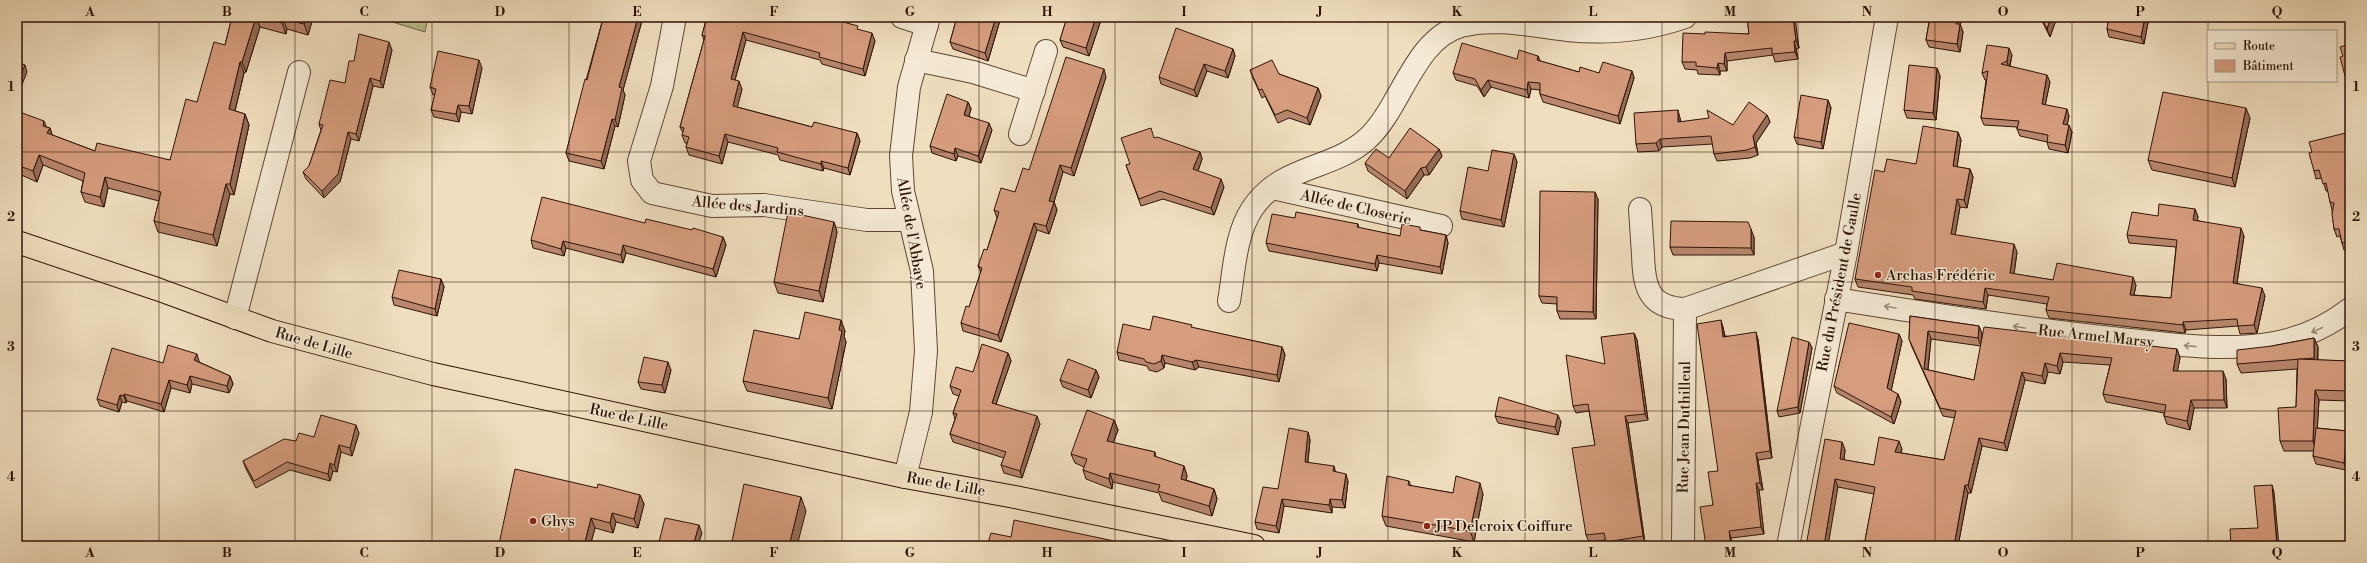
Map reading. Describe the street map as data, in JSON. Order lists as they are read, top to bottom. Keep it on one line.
{"streets":{"main road":["Rue de Lille"],"street":["Allée des Jardins","Allée de Closerie","Allée de l'Abbaye","Rue du Président de Gaulle","Rue Armel Marsy","Rue Jean Duthilleul"]},"crossings":[["Allée des Jardins","Allée de l'Abbaye"],["Allée de l'Abbaye","Rue de Lille"],["Rue du Président de Gaulle","Rue Armel Marsy"]],"one_way":["Rue Armel Marsy"],"places":["Archas Frédéric","Ghys","JP Delcroix Coiffure"],"legend":["Route","Bâtiment"],"grid":{"columns":["A","B","C","D","E","F","G","H","I","J","K","L","M","N","O","P","Q"],"rows":["1","2","3","4"]}}
